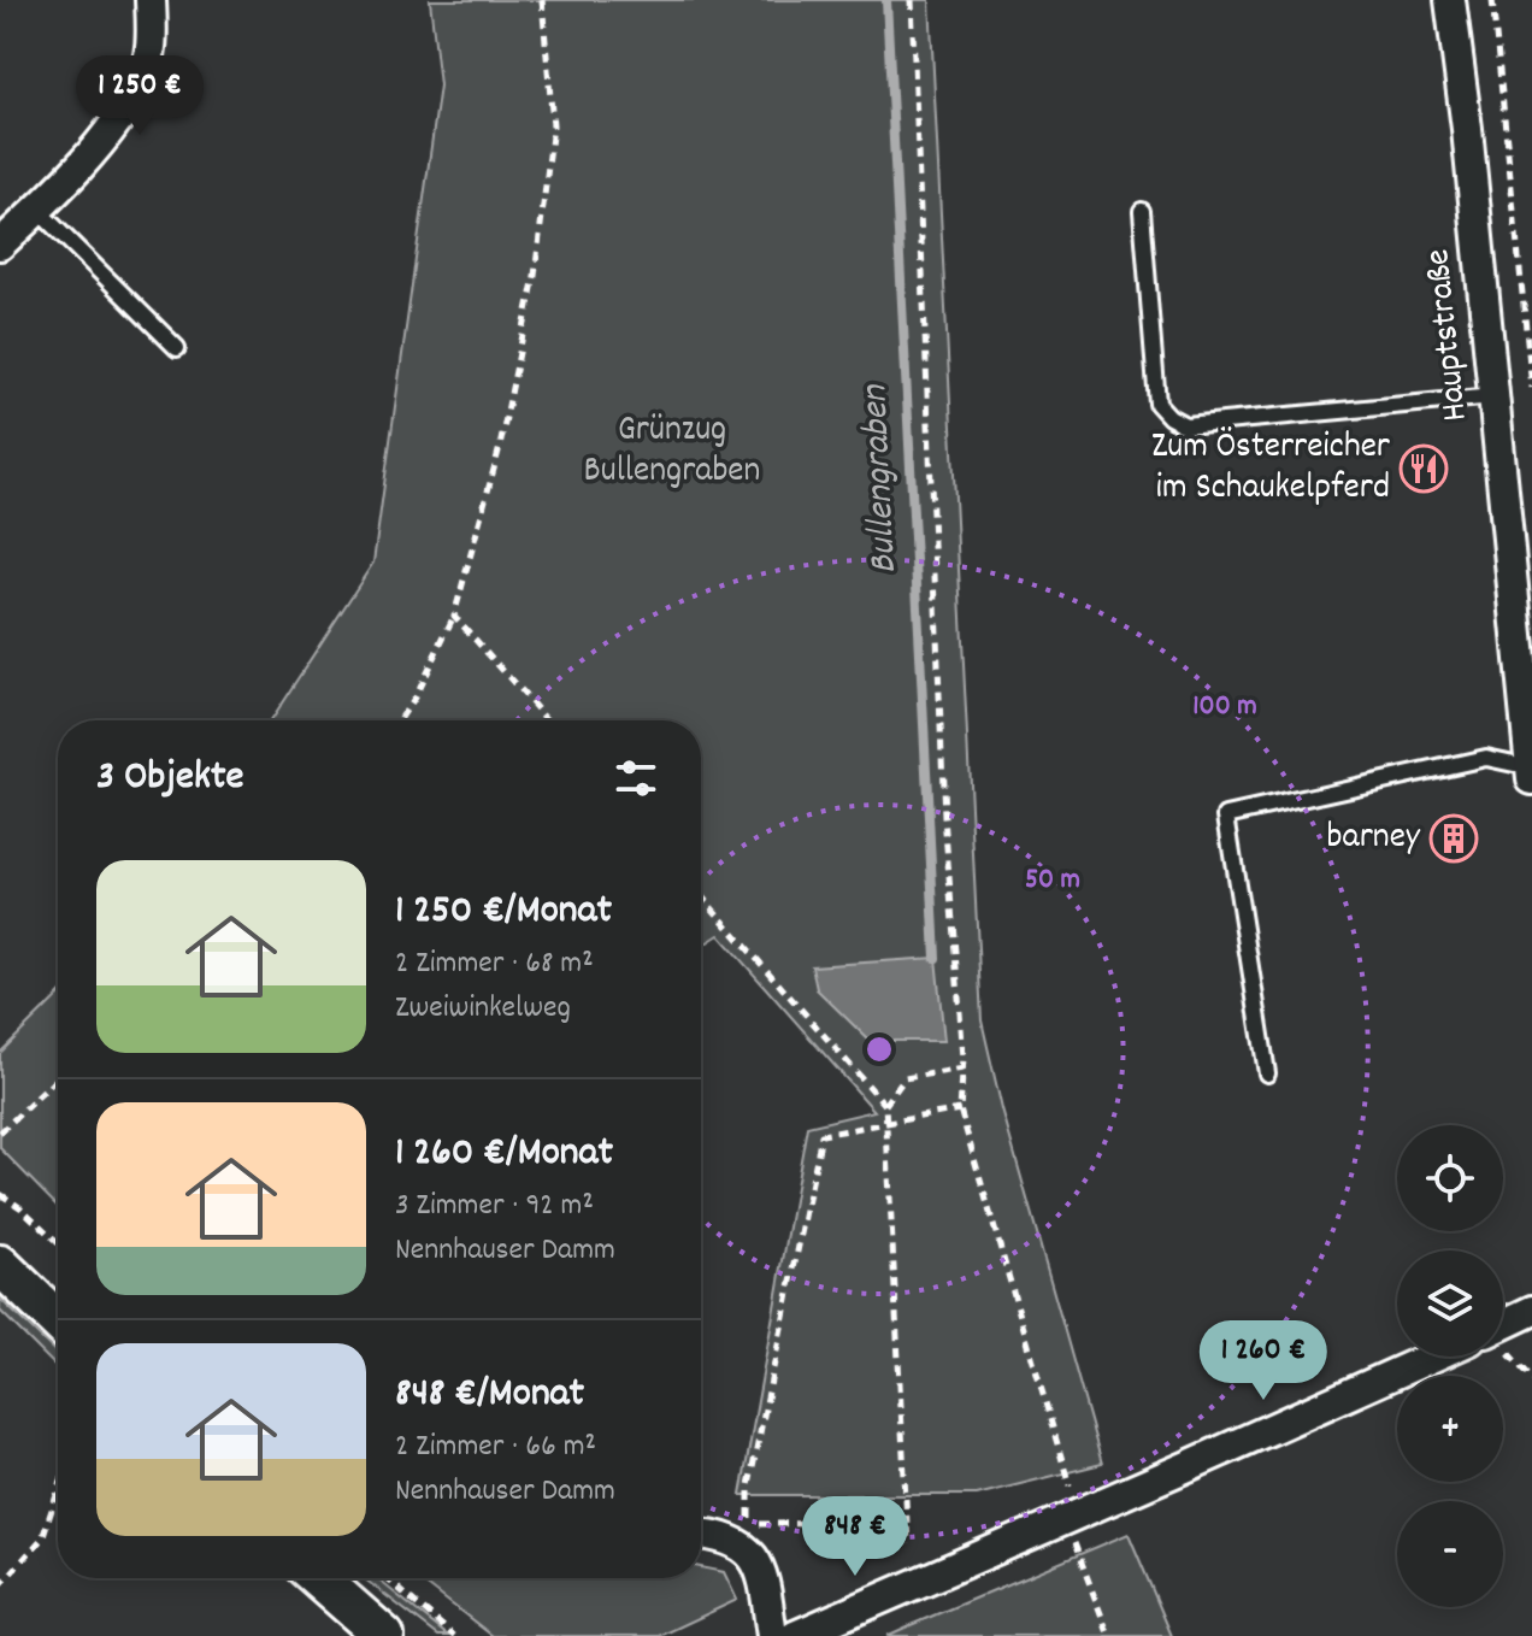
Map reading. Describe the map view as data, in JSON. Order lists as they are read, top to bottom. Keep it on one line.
{"streets":{"street":["Hauptstraße"]},"water":["Bullengraben"],"parks":["Grünzug Bullengraben"],"places":{"restaurant":["Zum Österreicher im Schaukelpferd"],"building":["barney"]},"page":{"price":["1 250 €","1 260 €","848 €"],"heading":"3 Objekte","list":[{"name":"1 250 €/Monat","note":"2 Zimmer · 68 m² · Zweiwinkelweg"},{"name":"1 260 €/Monat","note":"3 Zimmer · 92 m² · Nennhauser Damm"},{"name":"848 €/Monat","note":"2 Zimmer · 66 m² · Nennhauser Damm"}],"map_buttons":["+","−"]},"rings":["100 m","50 m"]}
